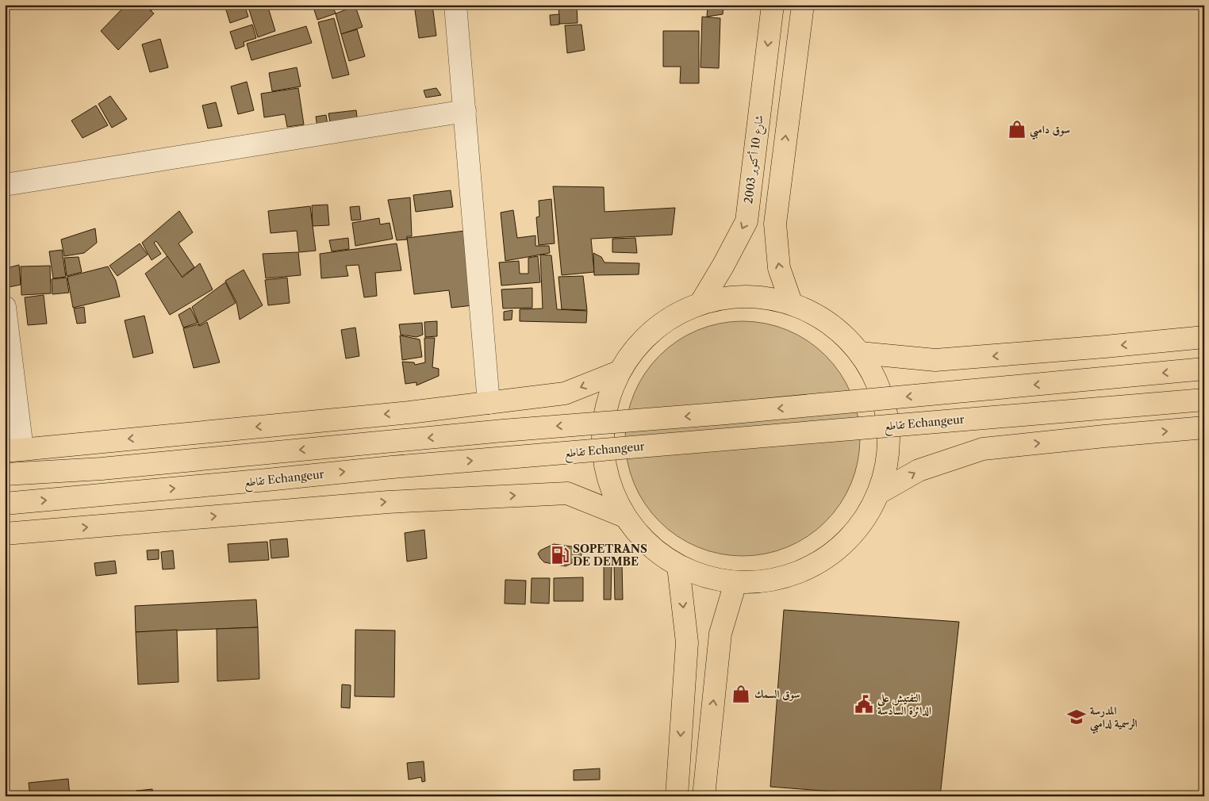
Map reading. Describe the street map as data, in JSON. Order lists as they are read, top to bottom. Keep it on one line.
{"streets":{"main road":["شارع 10 أكتوبر 2003","تقاطع Echangeur"]},"places":{"shop":["سوق دامبي","سوق السمك"],"fuel station":["SOPETRANS DE DEMBE"],"public building":["التفتيش على الدائرة السادسة"],"school or university":["المدرسة الرسمية لدامبي"]}}
